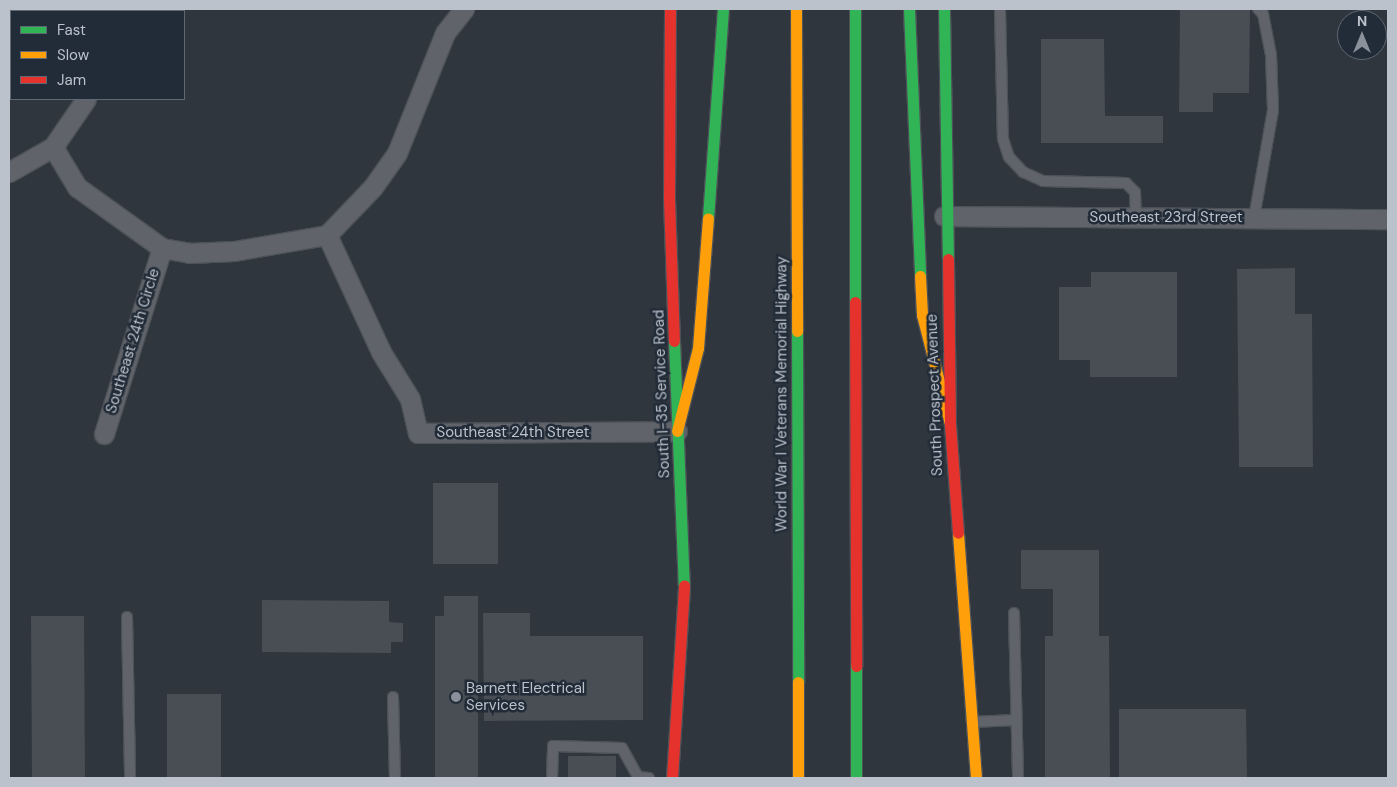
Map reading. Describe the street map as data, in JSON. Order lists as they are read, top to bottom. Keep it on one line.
{"streets":{"main road":["South I-35 Service Road","World War I Veterans Memorial Highway","South Prospect Avenue"],"street":["Southeast 23rd Street","Southeast 24th Circle","Southeast 24th Street"]},"crossings":[["Southeast 23rd Street","South Prospect Avenue"],["South I-35 Service Road","Southeast 24th Street"]],"places":["Barnett Electrical Services"],"legend":["Fast","Slow","Jam"],"north":"top"}
